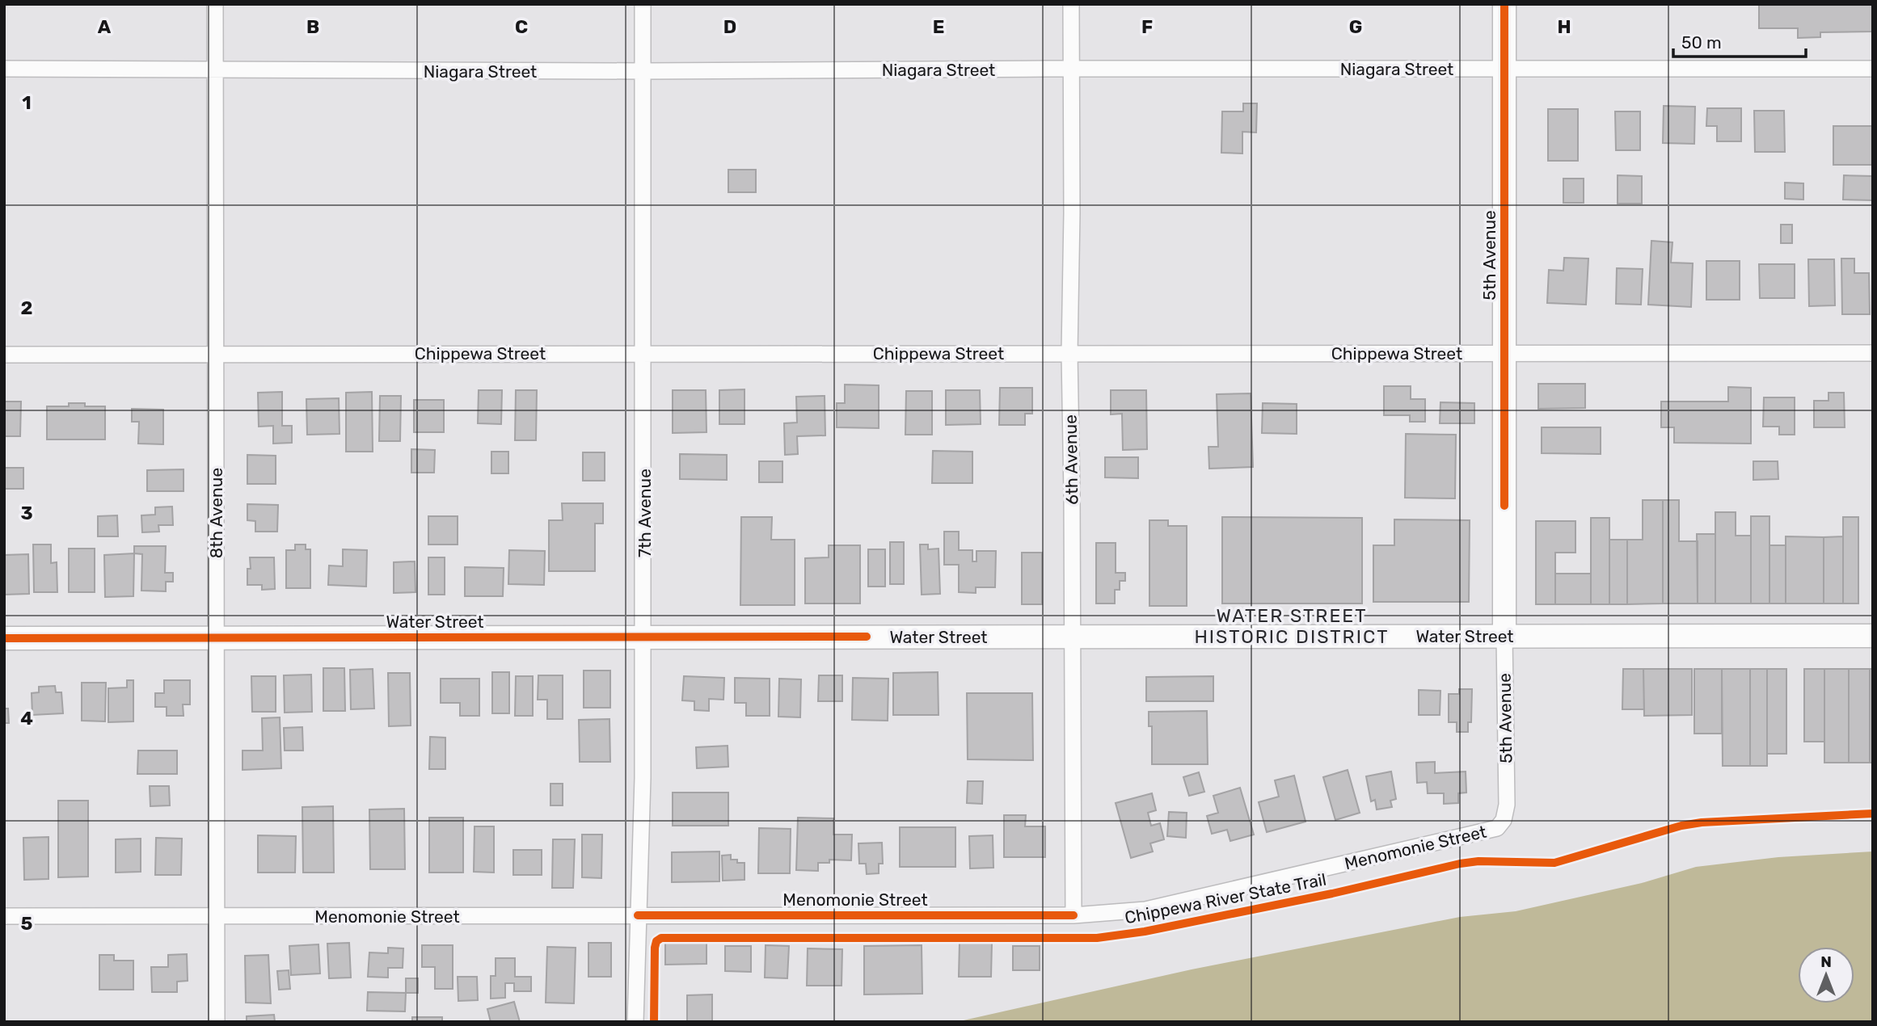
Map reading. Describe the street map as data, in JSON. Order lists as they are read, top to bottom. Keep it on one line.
{"streets":{"main road":["5th Avenue","Water Street"],"street":["Niagara Street","Chippewa Street","6th Avenue","8th Avenue","7th Avenue","Menomonie Street"],"cycle path":["Chippewa River State Trail"]},"crossings":[["Niagara Street","5th Avenue"],["Niagara Street","6th Avenue"],["Niagara Street","8th Avenue"],["Niagara Street","7th Avenue"],["5th Avenue","Chippewa Street"],["5th Avenue","Water Street"],["5th Avenue","Menomonie Street"],["Chippewa Street","6th Avenue"],["Chippewa Street","8th Avenue"],["Chippewa Street","7th Avenue"],["6th Avenue","Water Street"],["6th Avenue","Menomonie Street"],["8th Avenue","Water Street"],["8th Avenue","Menomonie Street"],["7th Avenue","Water Street"],["7th Avenue","Menomonie Street"]],"districts":["WATER STREET HISTORIC DISTRICT"],"scale_bar":"50 m","north":"top","grid":{"columns":["A","B","C","D","E","F","G","H"],"rows":["1","2","3","4","5"]}}
